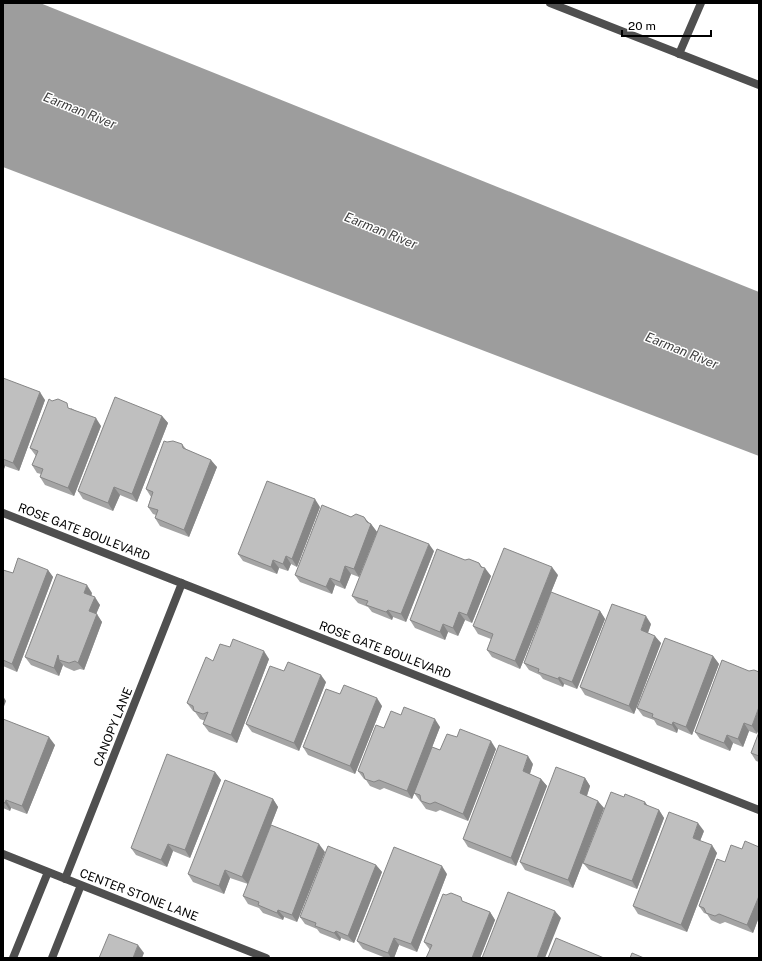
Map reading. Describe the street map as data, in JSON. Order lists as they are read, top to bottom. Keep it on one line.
{"streets":{"street":["ROSE GATE BOULEVARD","CANOPY LANE","CENTER STONE LANE"]},"crossings":[["ROSE GATE BOULEVARD","CANOPY LANE"],["CANOPY LANE","CENTER STONE LANE"]],"water":["Earman River"],"scale_bar":"20 m"}
